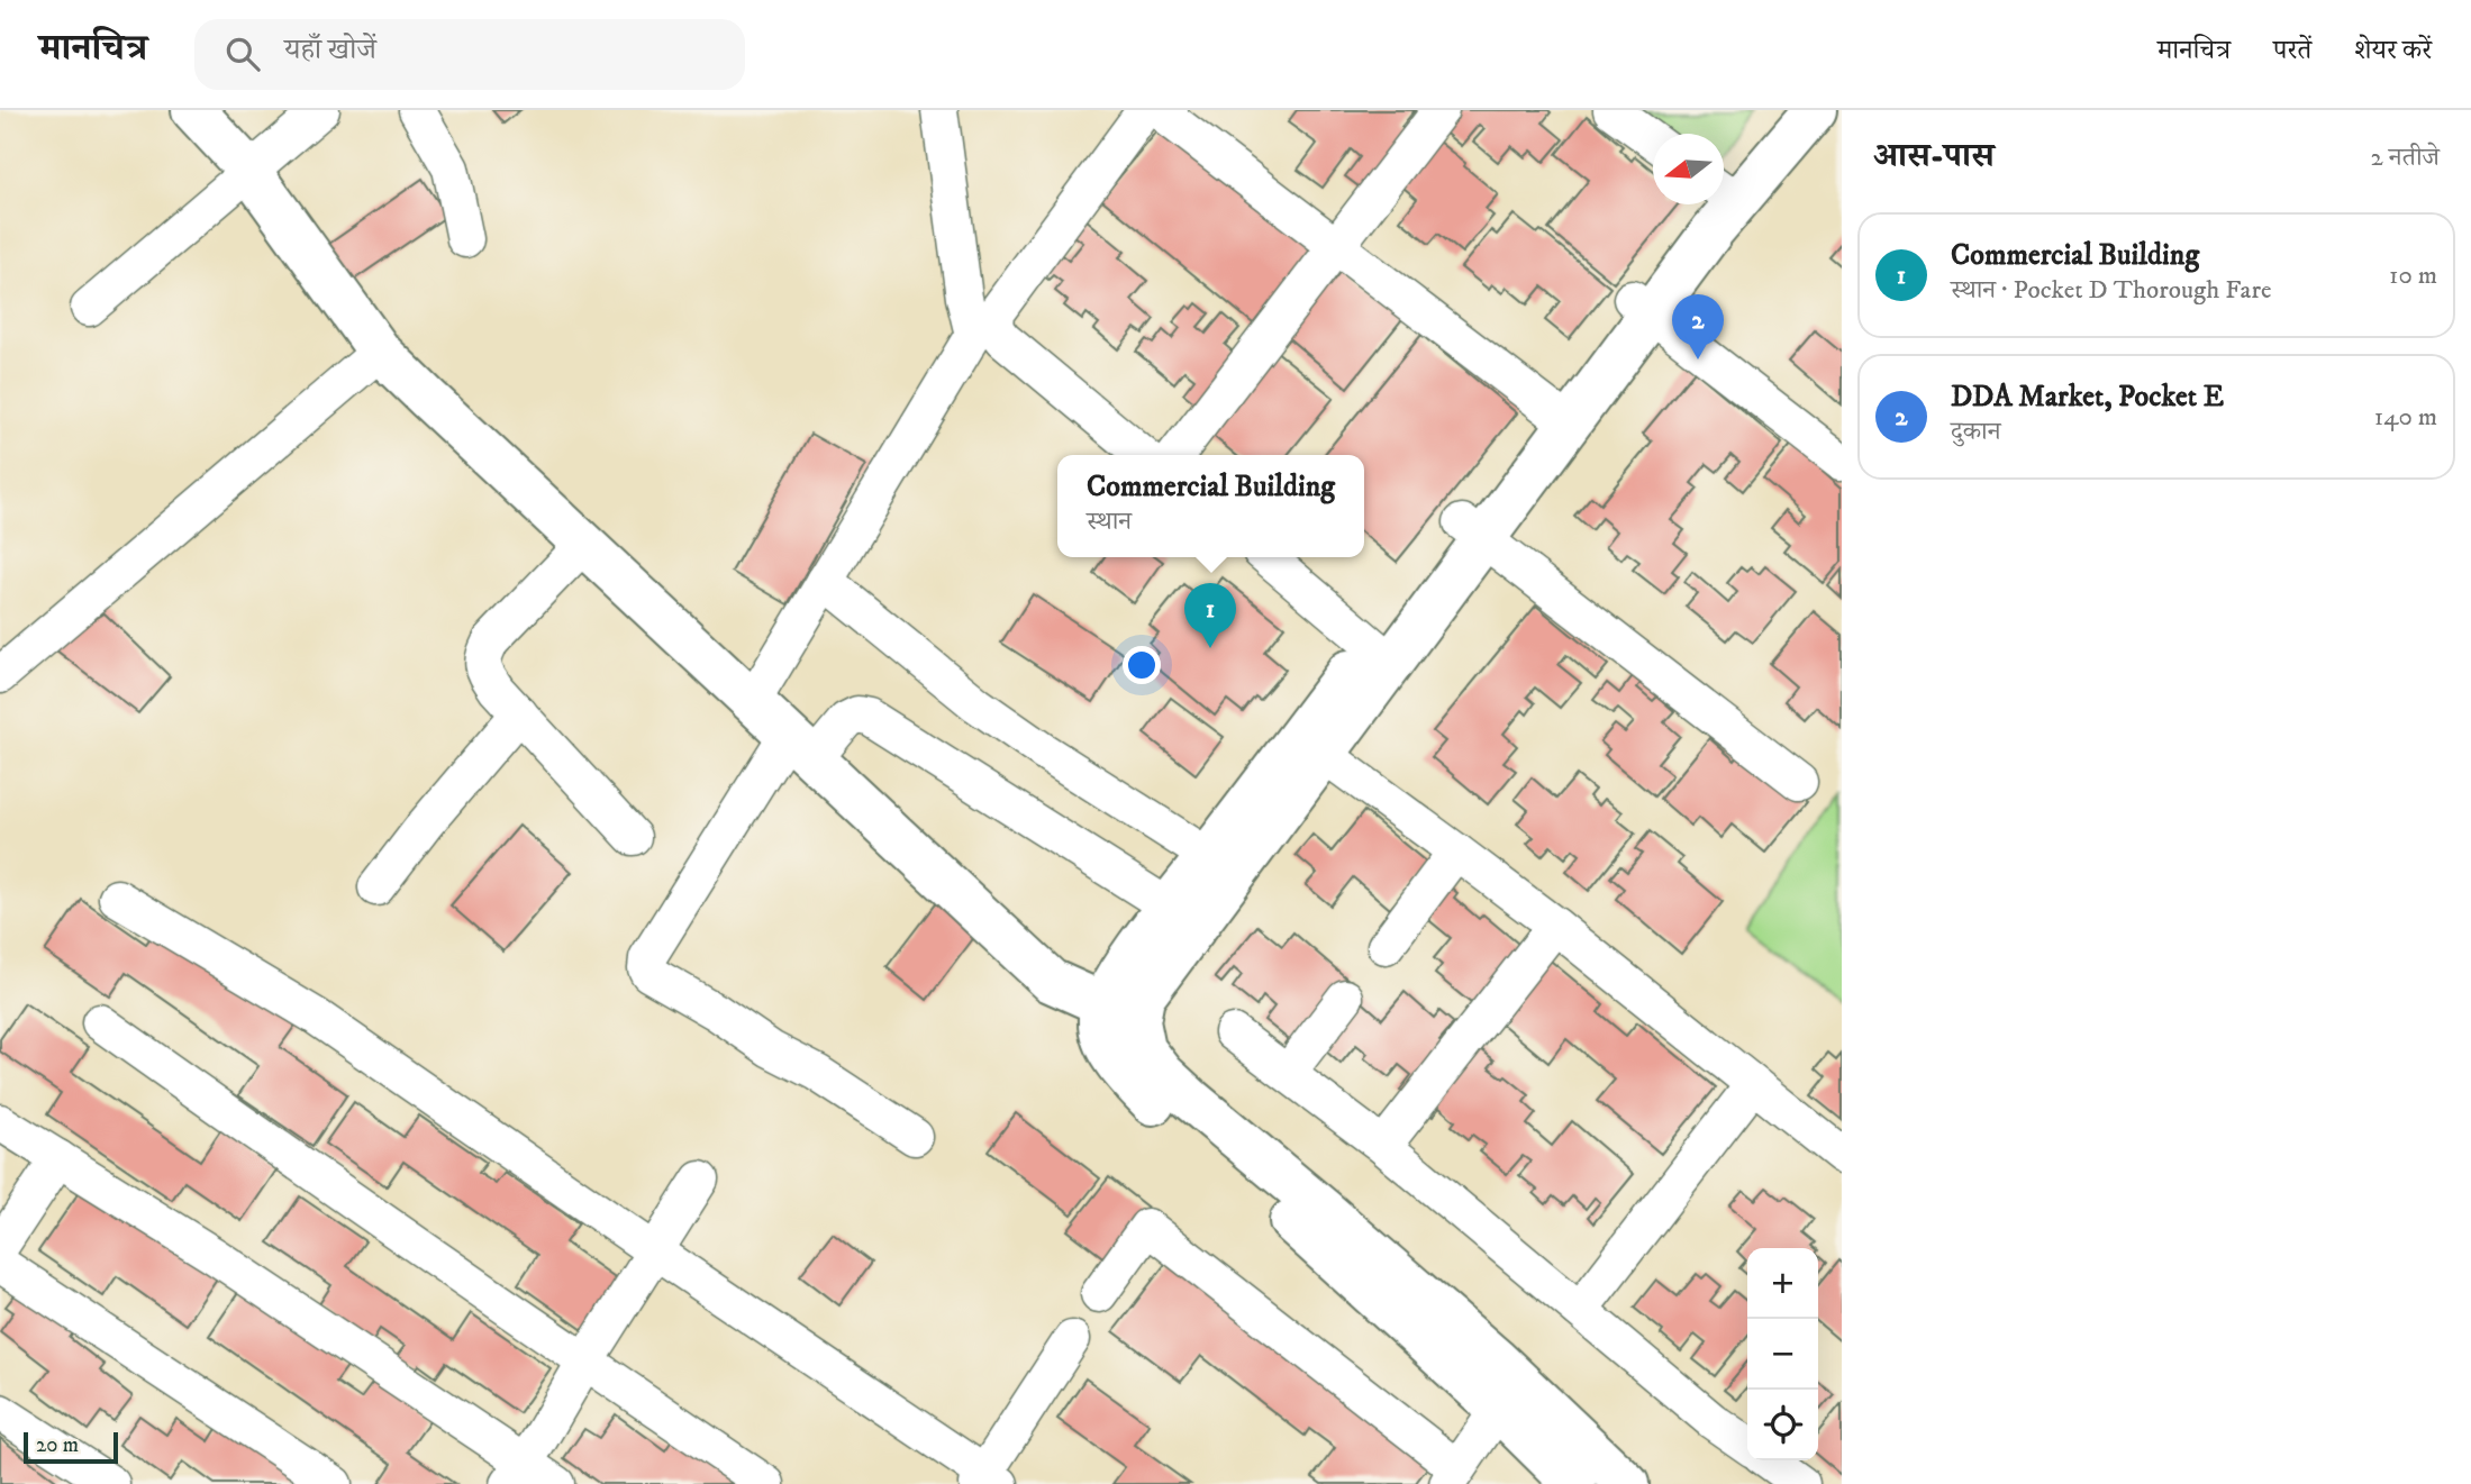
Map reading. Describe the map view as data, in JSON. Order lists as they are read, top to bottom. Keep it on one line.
{"scale_bar":"20 m","north":"left","page":{"header":"मानचित्र","search":"यहाँ खोजें","nav":["मानचित्र","परतें","शेयर करें"],"heading":["आस-पास","2 नतीजे"],"list":[{"mark":"1","name":"Commercial Building","note":"स्थान · Pocket D Thorough Fare","value":"10 m"},{"mark":"2","name":"DDA Market, Pocket E","note":"दुकान","value":"140 m"}],"pins":["2","1"],"popup":["Commercial Building","स्थान"],"map_buttons":["+","−"],"scale":"20 m"}}
